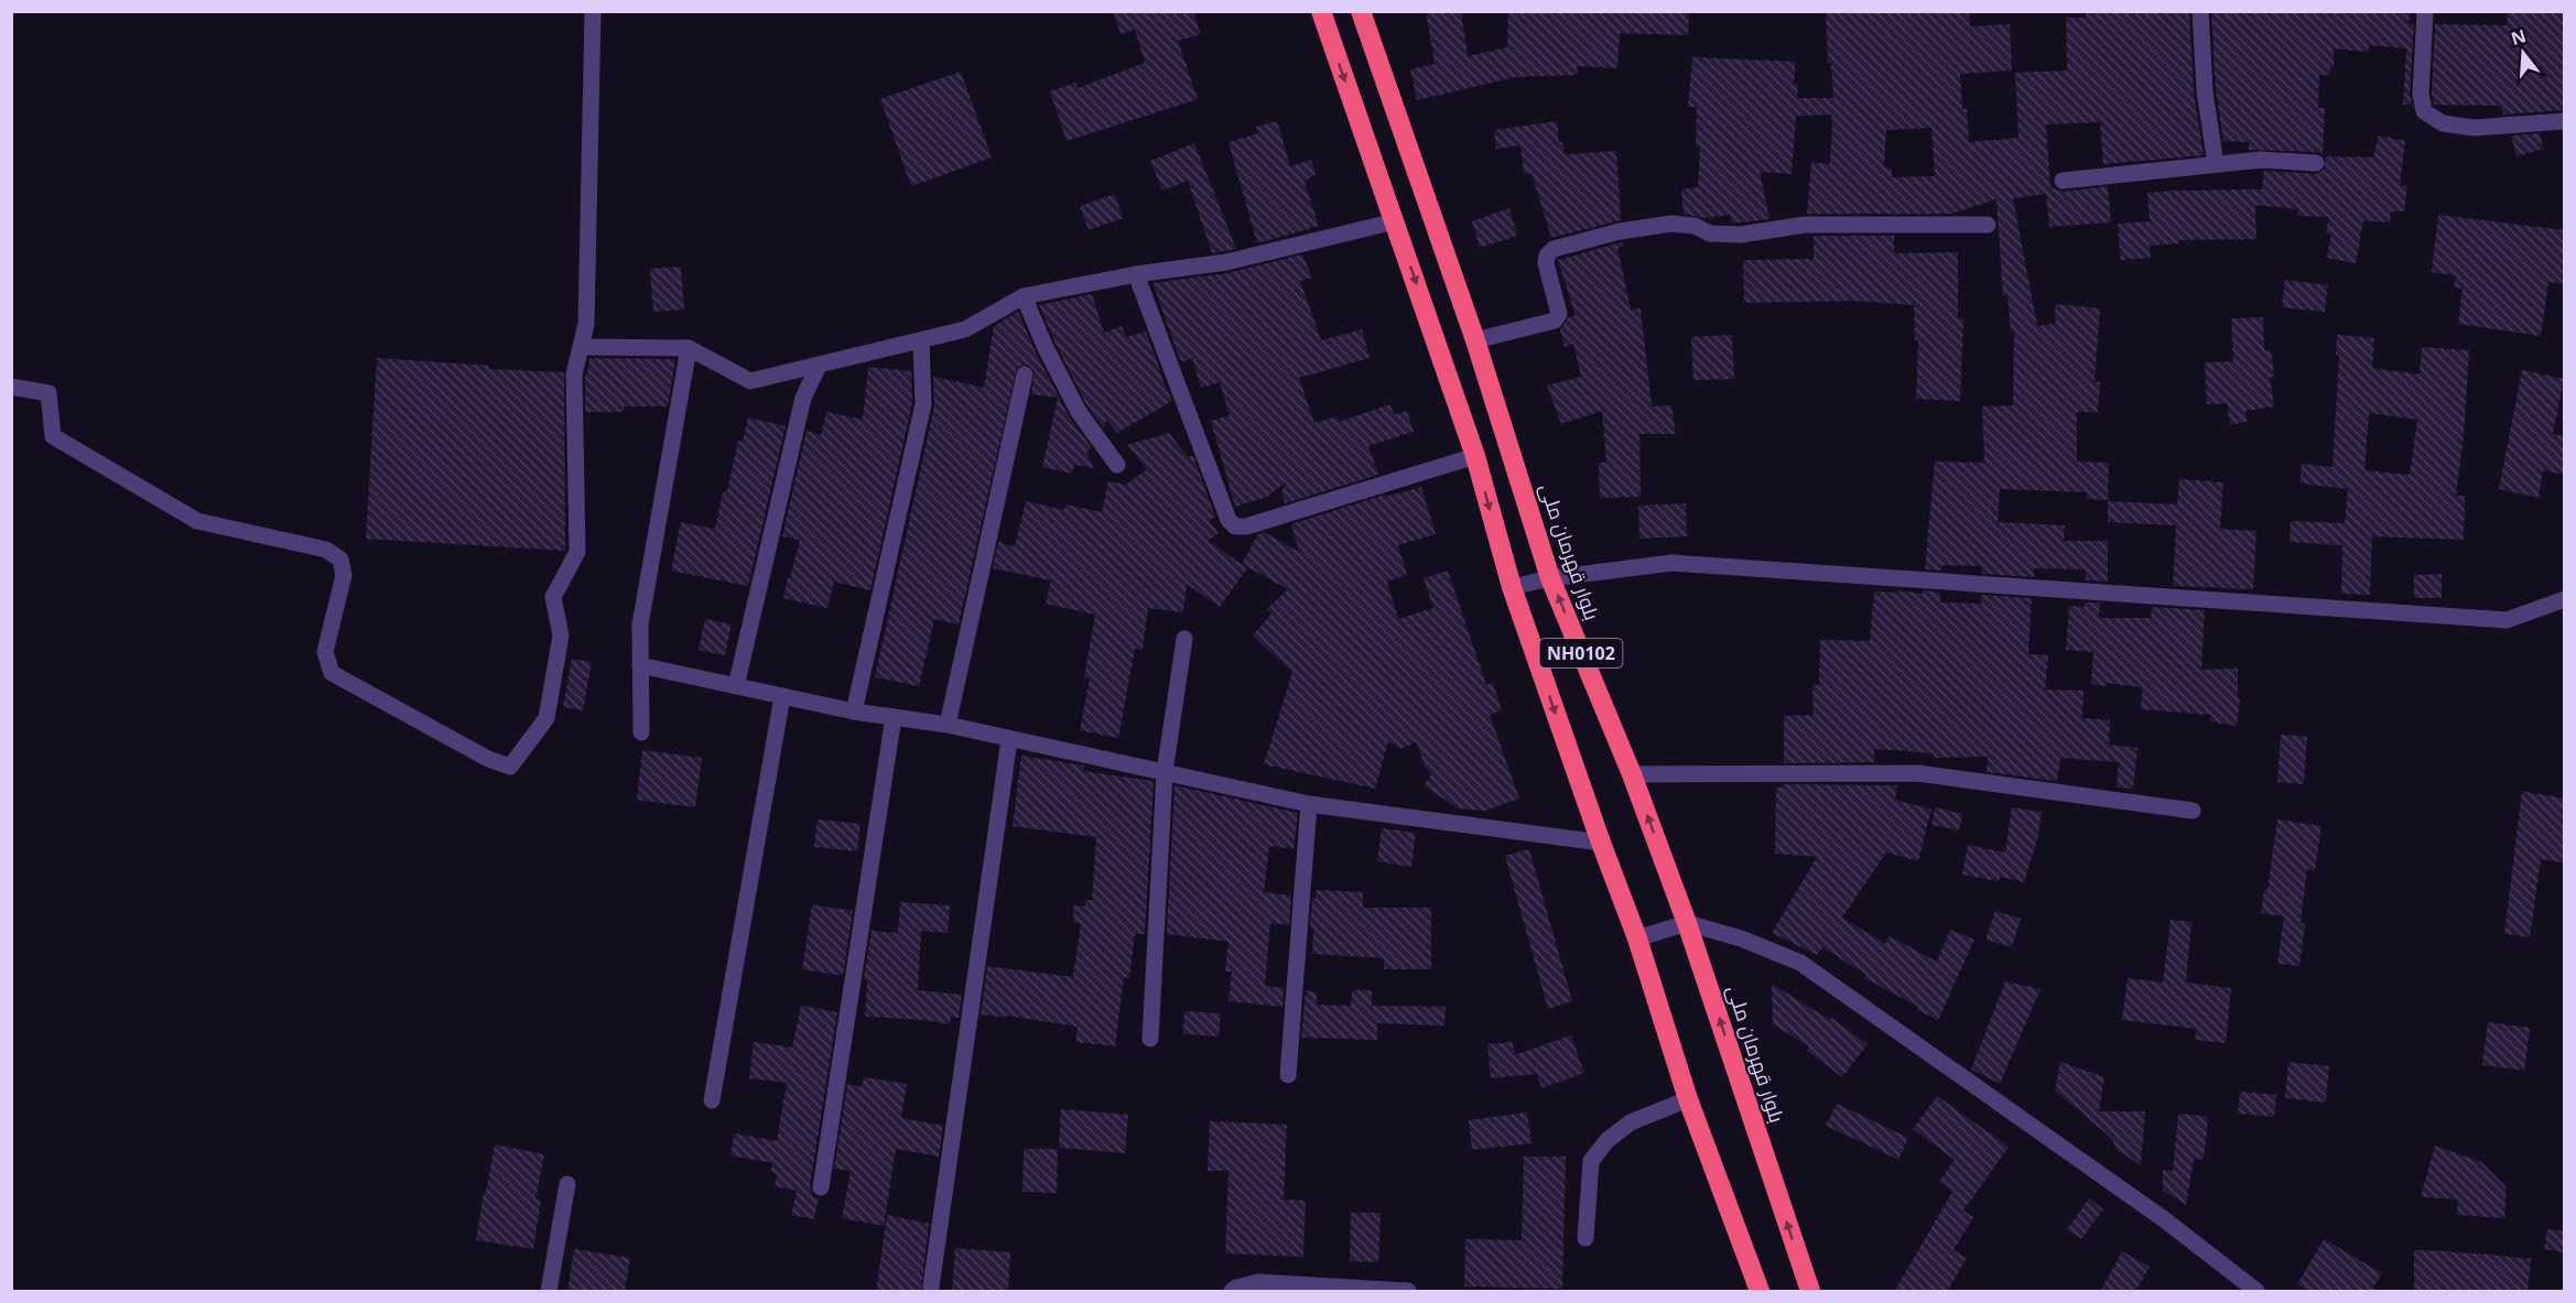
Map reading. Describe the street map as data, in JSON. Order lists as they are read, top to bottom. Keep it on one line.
{"streets":{"highway":["بلوار قهرمان ملی","NH0102"]},"north":"top"}
